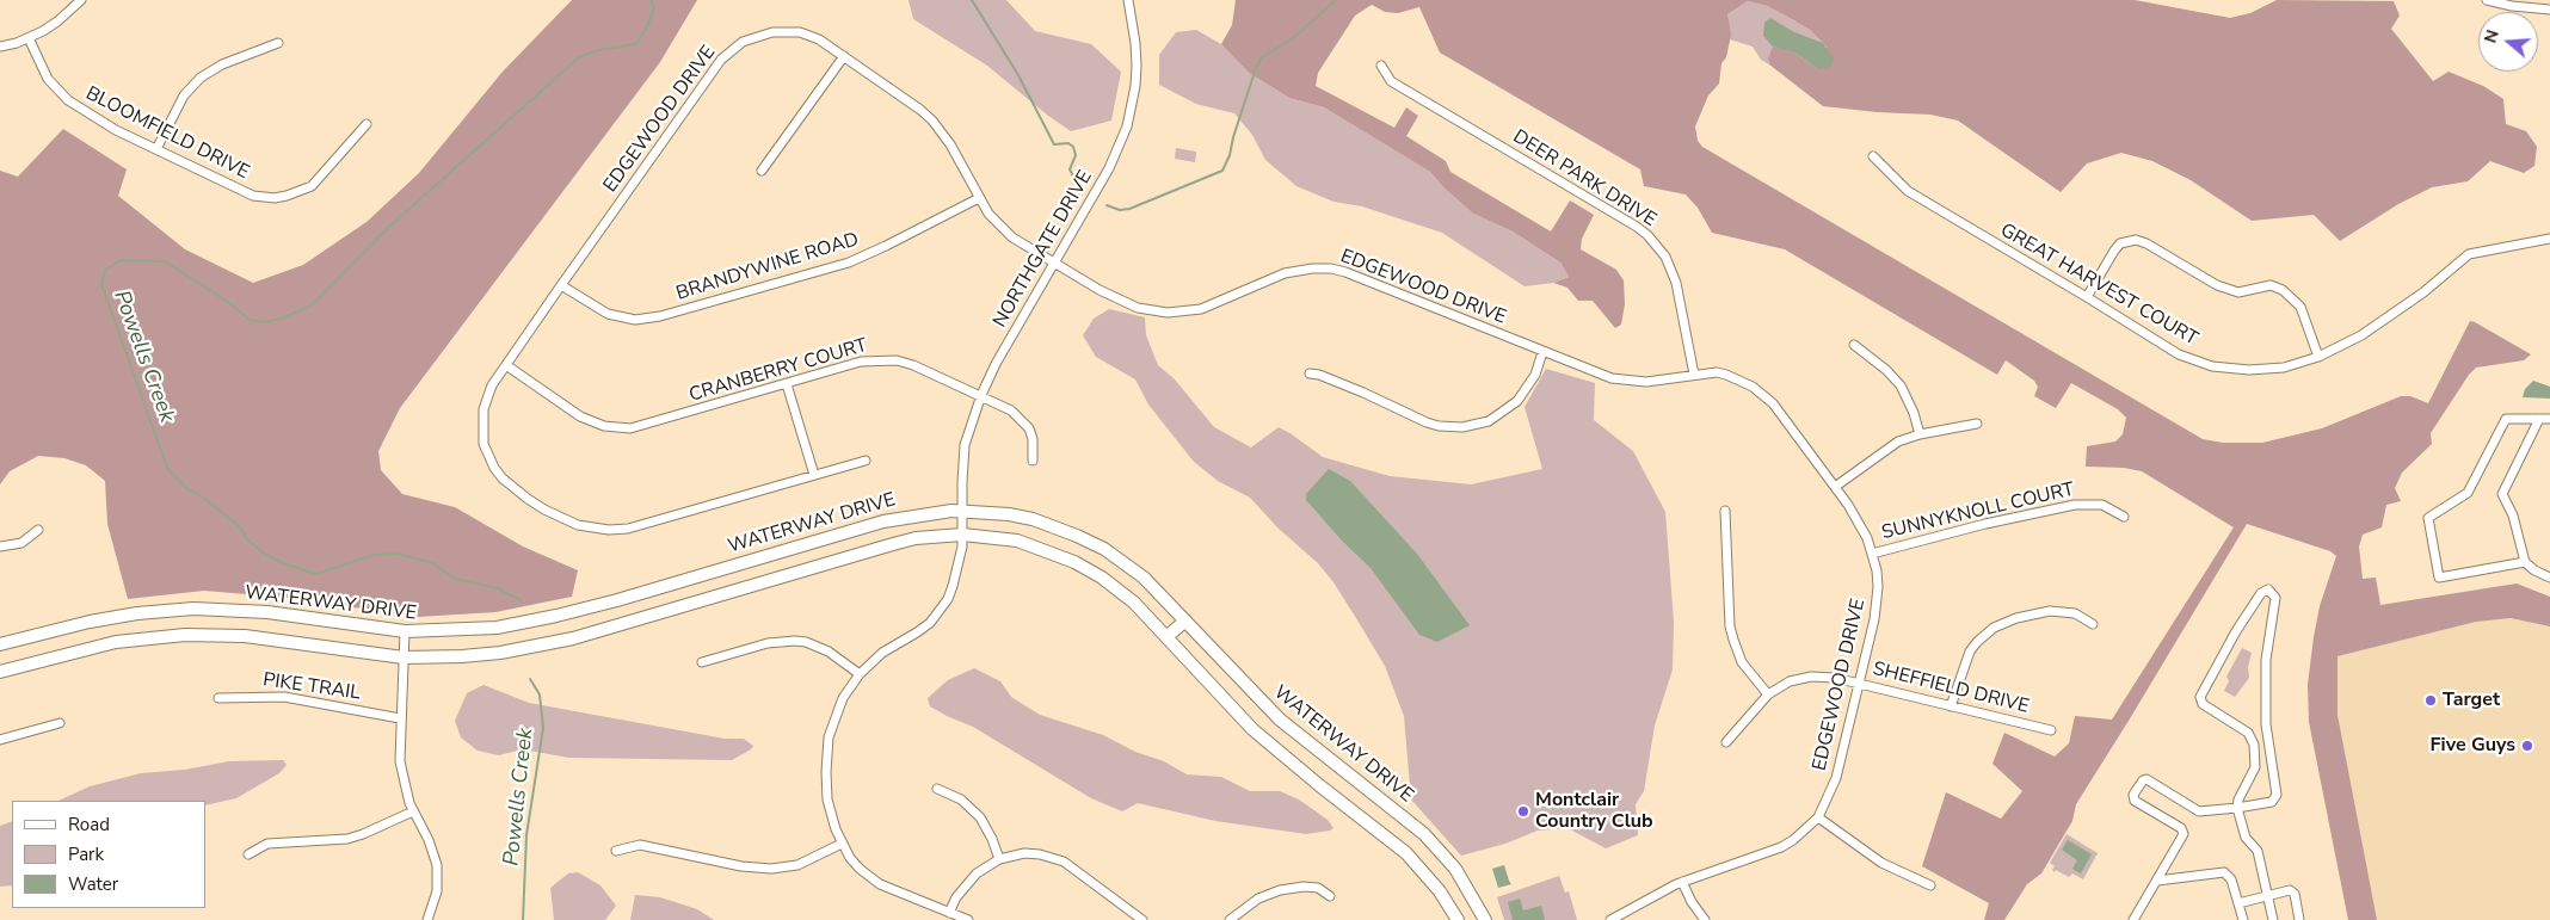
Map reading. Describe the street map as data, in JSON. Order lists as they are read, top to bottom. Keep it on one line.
{"streets":{"main road":["WATERWAY DRIVE"],"street":["EDGEWOOD DRIVE","BLOOMFIELD DRIVE","DEER PARK DRIVE","NORTHGATE DRIVE","BRANDYWINE ROAD","GREAT HARVEST COURT","CRANBERRY COURT","SUNNYKNOLL COURT","PIKE TRAIL","SHEFFIELD DRIVE"]},"crossings":[["EDGEWOOD DRIVE","DEER PARK DRIVE"],["EDGEWOOD DRIVE","NORTHGATE DRIVE"],["EDGEWOOD DRIVE","BRANDYWINE ROAD"],["EDGEWOOD DRIVE","CRANBERRY COURT"],["EDGEWOOD DRIVE","SUNNYKNOLL COURT"],["EDGEWOOD DRIVE","SHEFFIELD DRIVE"],["NORTHGATE DRIVE","CRANBERRY COURT"],["NORTHGATE DRIVE","WATERWAY DRIVE"]],"water":["Powells Creek"],"places":["Target","Five Guys","Montclair Country Club"],"legend":["Road","Park","Water"],"north":"left"}
